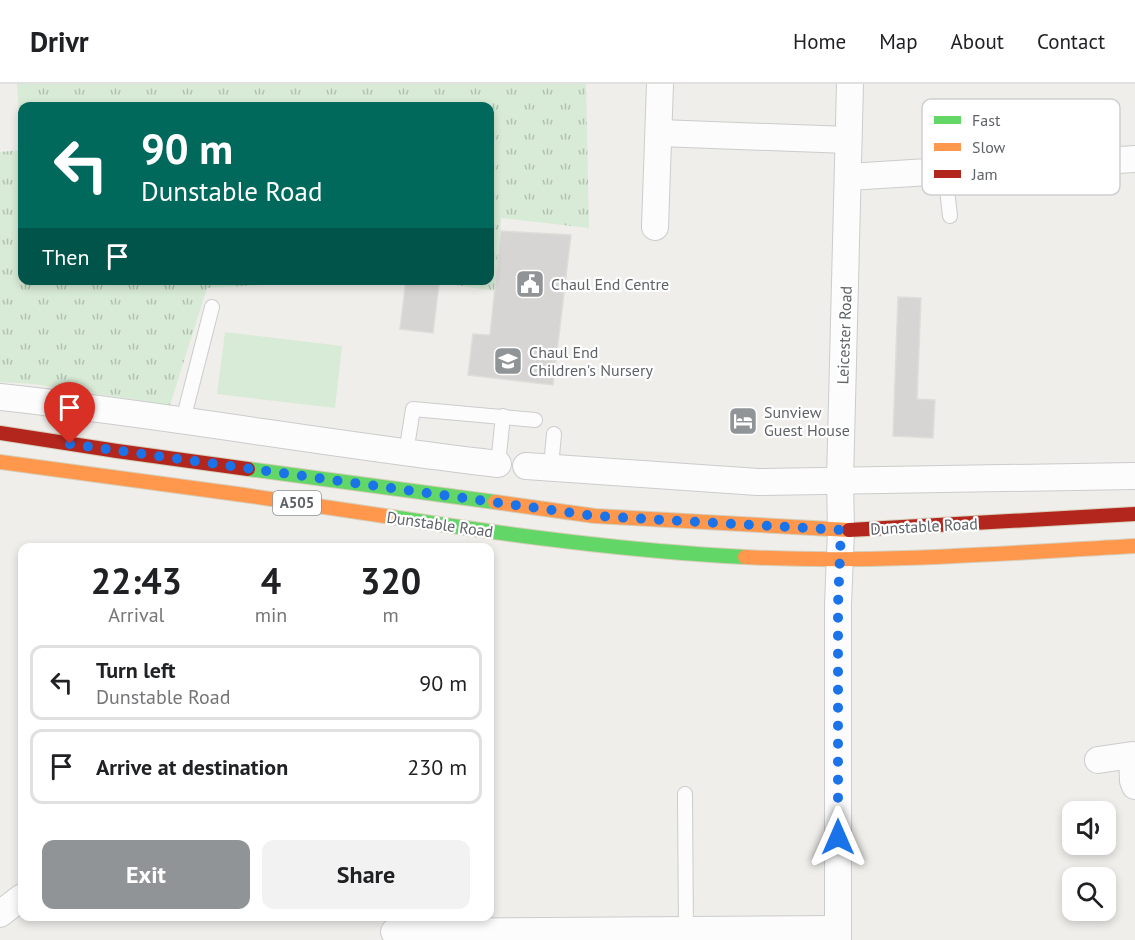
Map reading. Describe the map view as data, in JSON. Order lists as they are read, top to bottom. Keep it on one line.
{"streets":{"main road":["A505","Dunstable Road"],"street":["Leicester Road"]},"crossings":[["Leicester Road","Dunstable Road"]],"places":{"public building":["Chaul End Centre"],"school or university":["Chaul End Children's Nursery"],"hotel":["Sunview Guest House"]},"legend":["Fast","Slow","Jam"],"page":{"header":"Drivr","nav":["Home","Map","About","Contact"],"turn":["90 m","Dunstable Road"],"then":"Then","eta":["22:43","Arrival","4","min","320","m"],"list":[{"name":"Turn left","note":"Dunstable Road","value":"90 m"},{"name":"Arrive at destination","value":"230 m"}],"buttons":["Exit","Share"]}}
